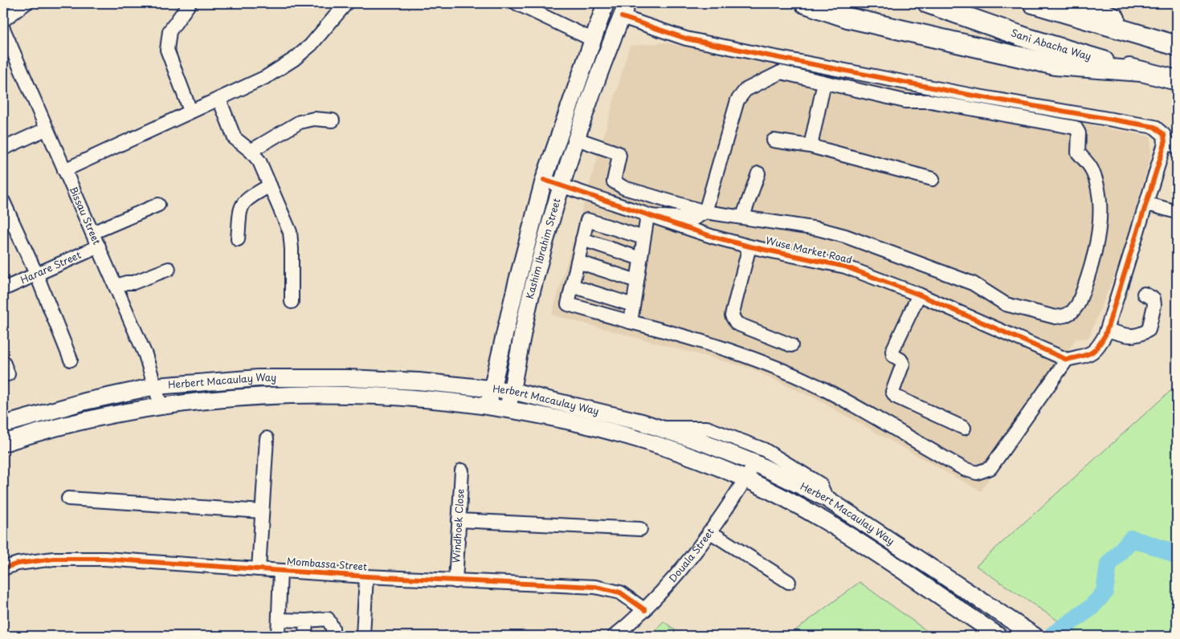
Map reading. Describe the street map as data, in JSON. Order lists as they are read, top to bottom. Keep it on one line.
{"streets":{"highway":["Sani Abacha Way"],"main road":["Kashim Ibrahim Street","Herbert Macaulay Way"],"street":["Bissau Street","Wuse Market Road","Harare Street","Windhoek Close","Douala Street","Mombassa Street"]},"crossings":[["Bissau Street","Harare Street"],["Bissau Street","Herbert Macaulay Way"],["Kashim Ibrahim Street","Wuse Market Road"],["Kashim Ibrahim Street","Herbert Macaulay Way"],["Herbert Macaulay Way","Douala Street"],["Windhoek Close","Mombassa Street"],["Douala Street","Mombassa Street"]]}
